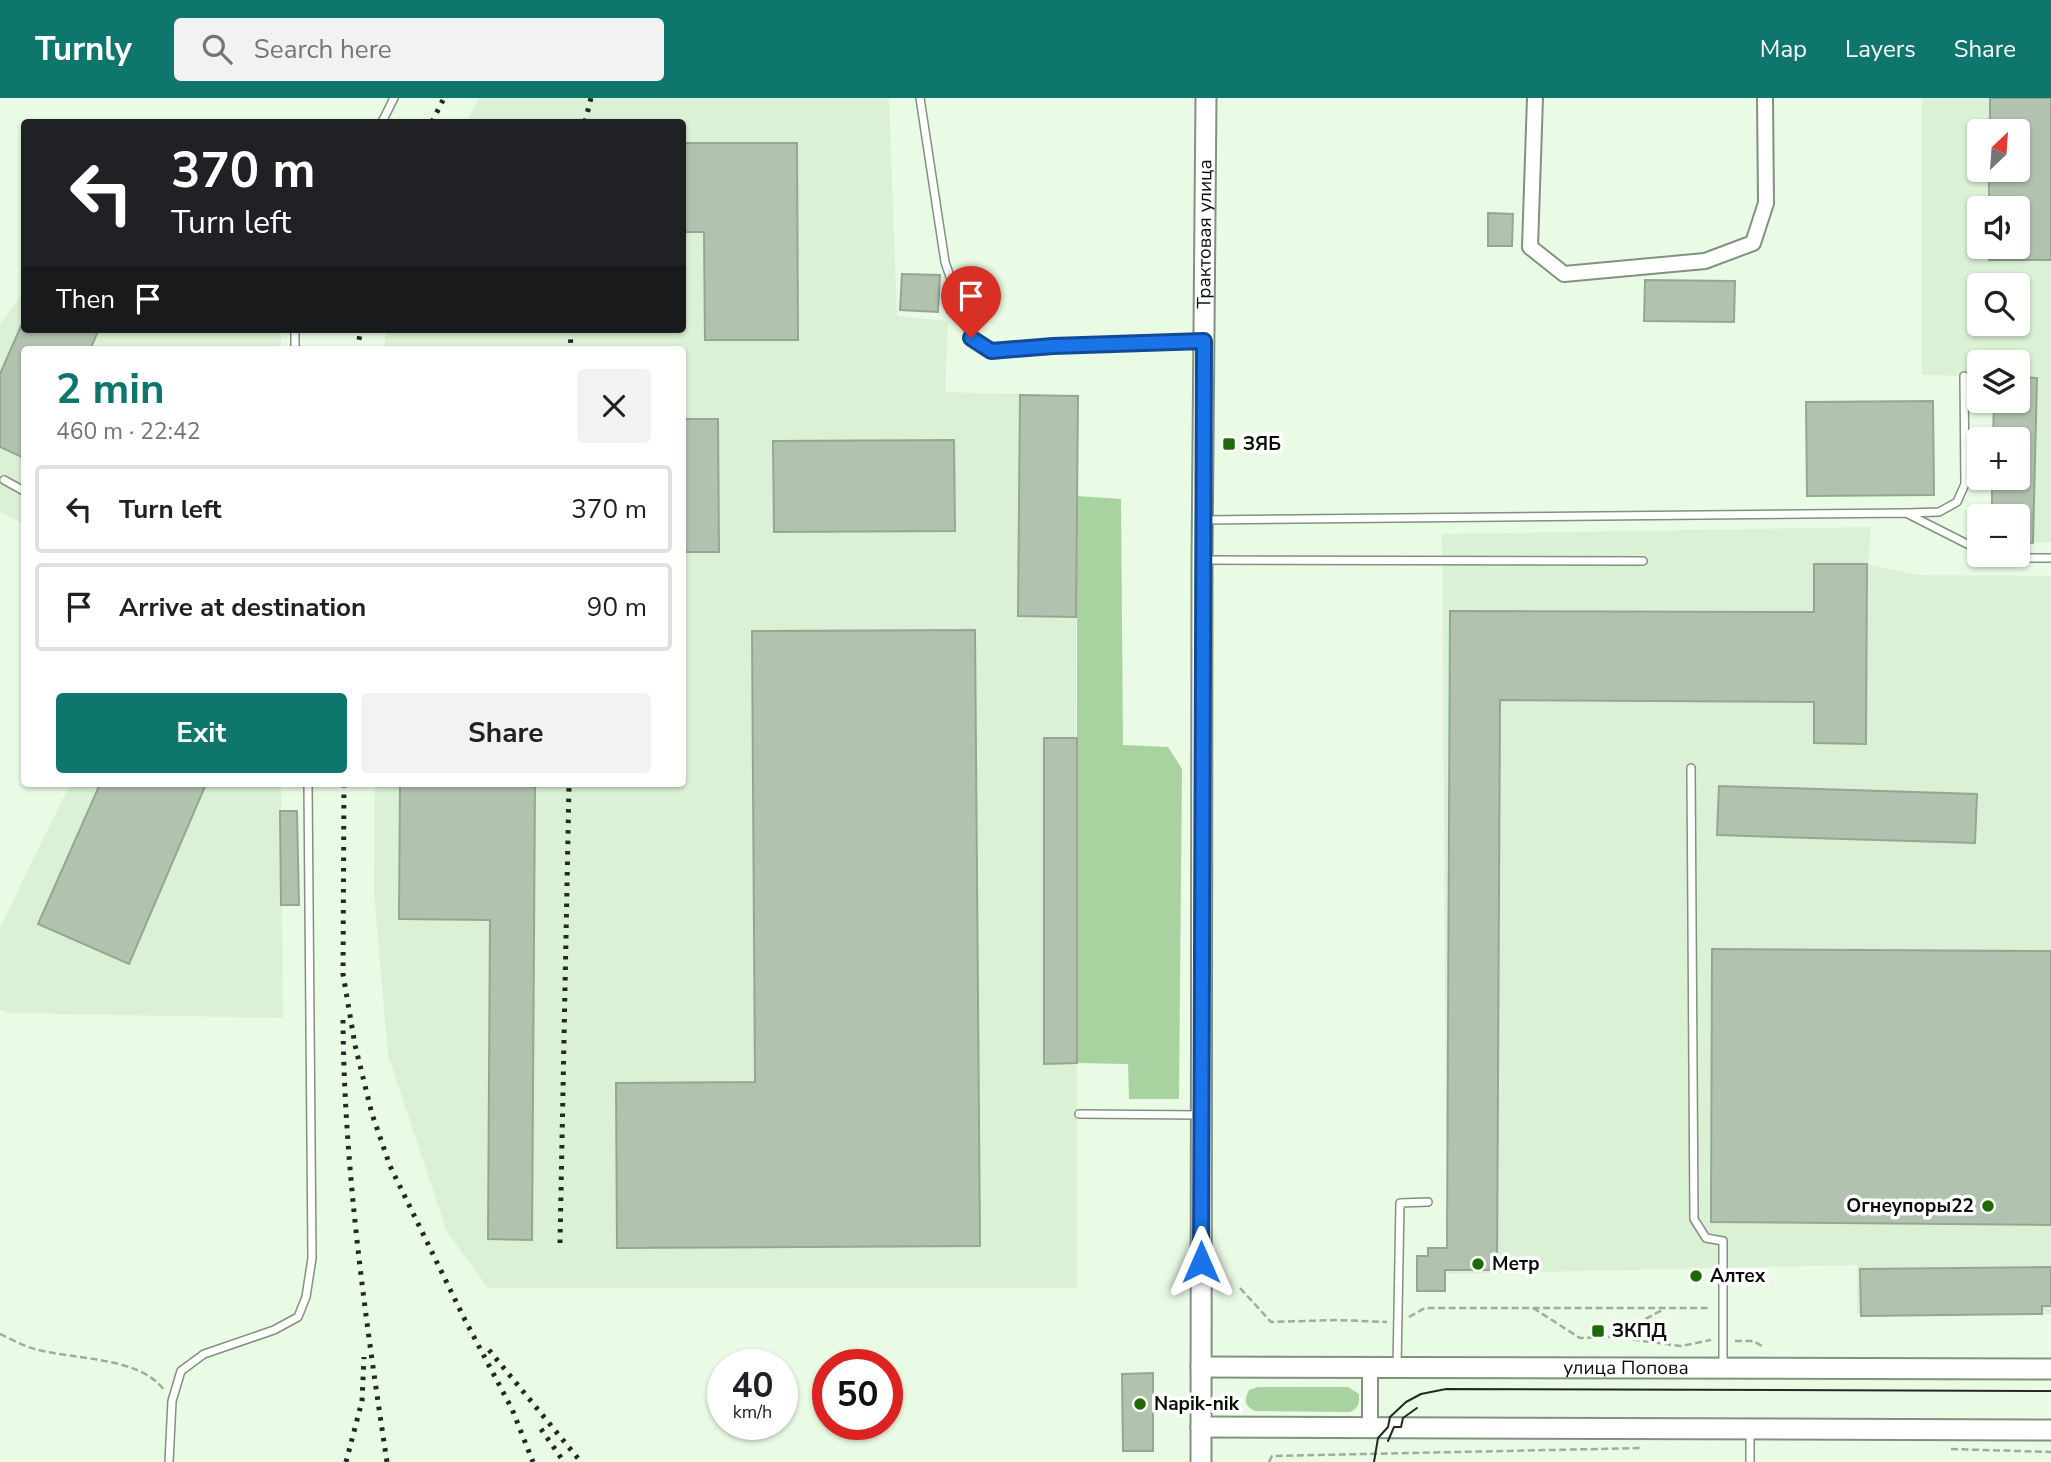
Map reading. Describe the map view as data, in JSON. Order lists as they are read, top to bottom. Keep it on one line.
{"streets":{"main road":["Трактовая улица","улица Попова"]},"crossings":[["Трактовая улица","улица Попова"]],"places":{"transit":["ЗЯБ","ЗКПД"],"other":["Огнеупоры22","Метр","Алтех","Napik-nik"]},"north":"top right","page":{"header":"Turnly","search":"Search here","nav":["Map","Layers","Share"],"map_buttons":["+","−"],"turn":["370 m","Turn left"],"then":"Then","heading":["2 min","460 m · 22:42"],"list":[{"name":"Turn left","value":"370 m"},{"name":"Arrive at destination","value":"90 m"}],"buttons":["Exit","Share"],"speed":"40 km/h","limit":"50"}}
